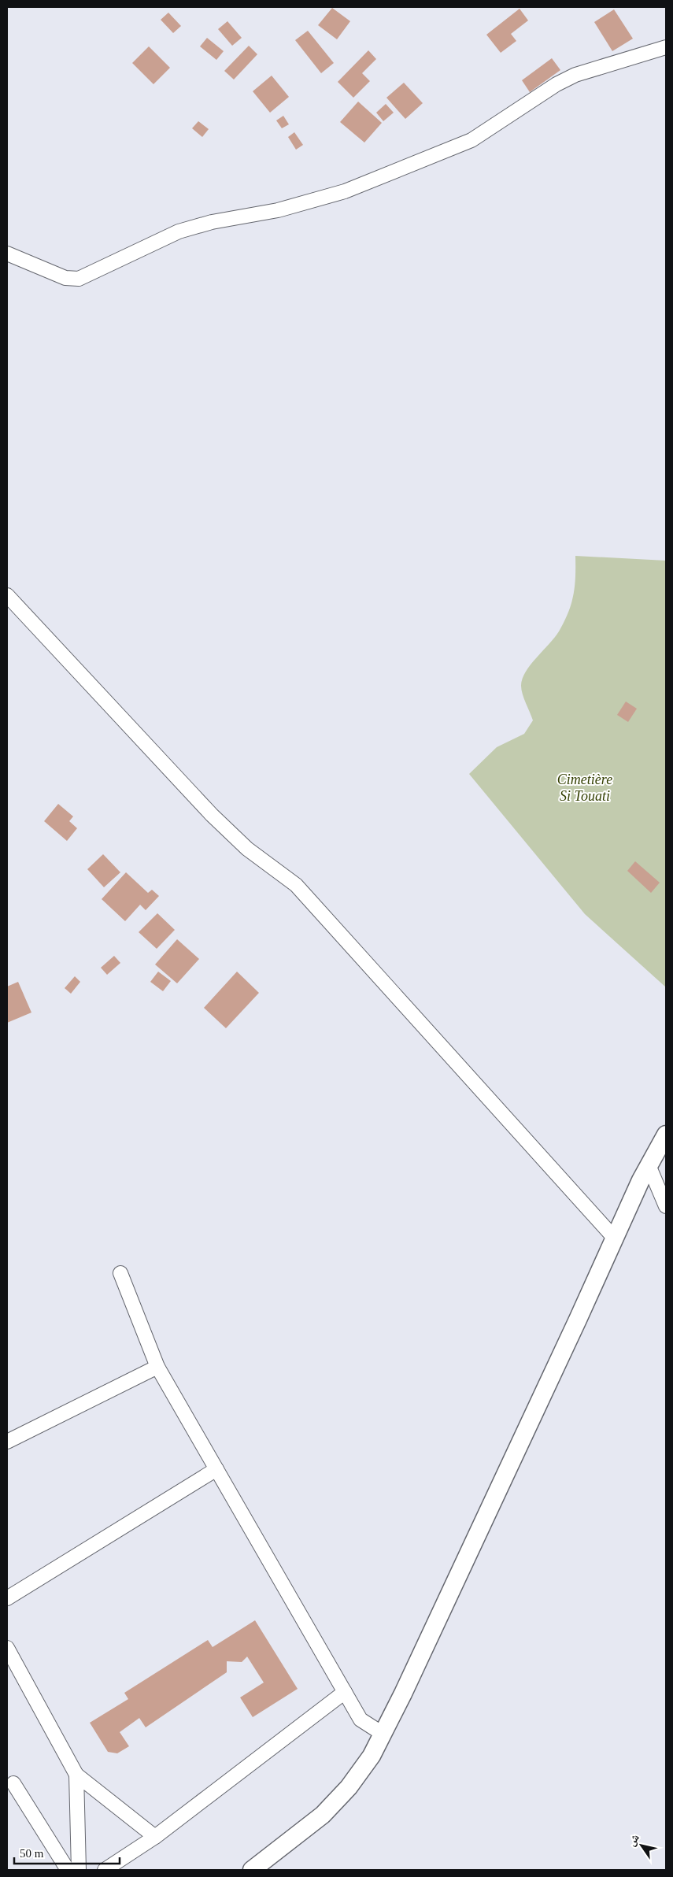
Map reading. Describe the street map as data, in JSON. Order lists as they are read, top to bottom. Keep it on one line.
{"parks":["Cimetière Si Touati"],"scale_bar":"50 m","north":"top left"}
